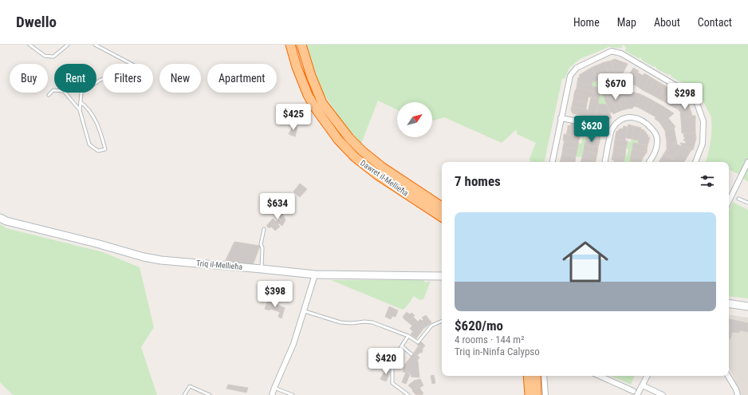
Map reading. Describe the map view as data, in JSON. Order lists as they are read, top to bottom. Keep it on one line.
{"streets":{"highway":["Dawret il-Mellieħa"],"main road":["Triq il-Mellieħa"]},"north":"top right","page":{"header":"Dwello","nav":["Home","Map","About","Contact"],"chip":["Buy","Rent","Filters","New","Apartment"],"price":["$670","$298","$425","$620","$634","$398","$420"],"heading":"7 homes","list":[{"name":"$620/mo","note":"4 rooms · 144 m² · Triq in-Ninfa Calypso"}]}}
